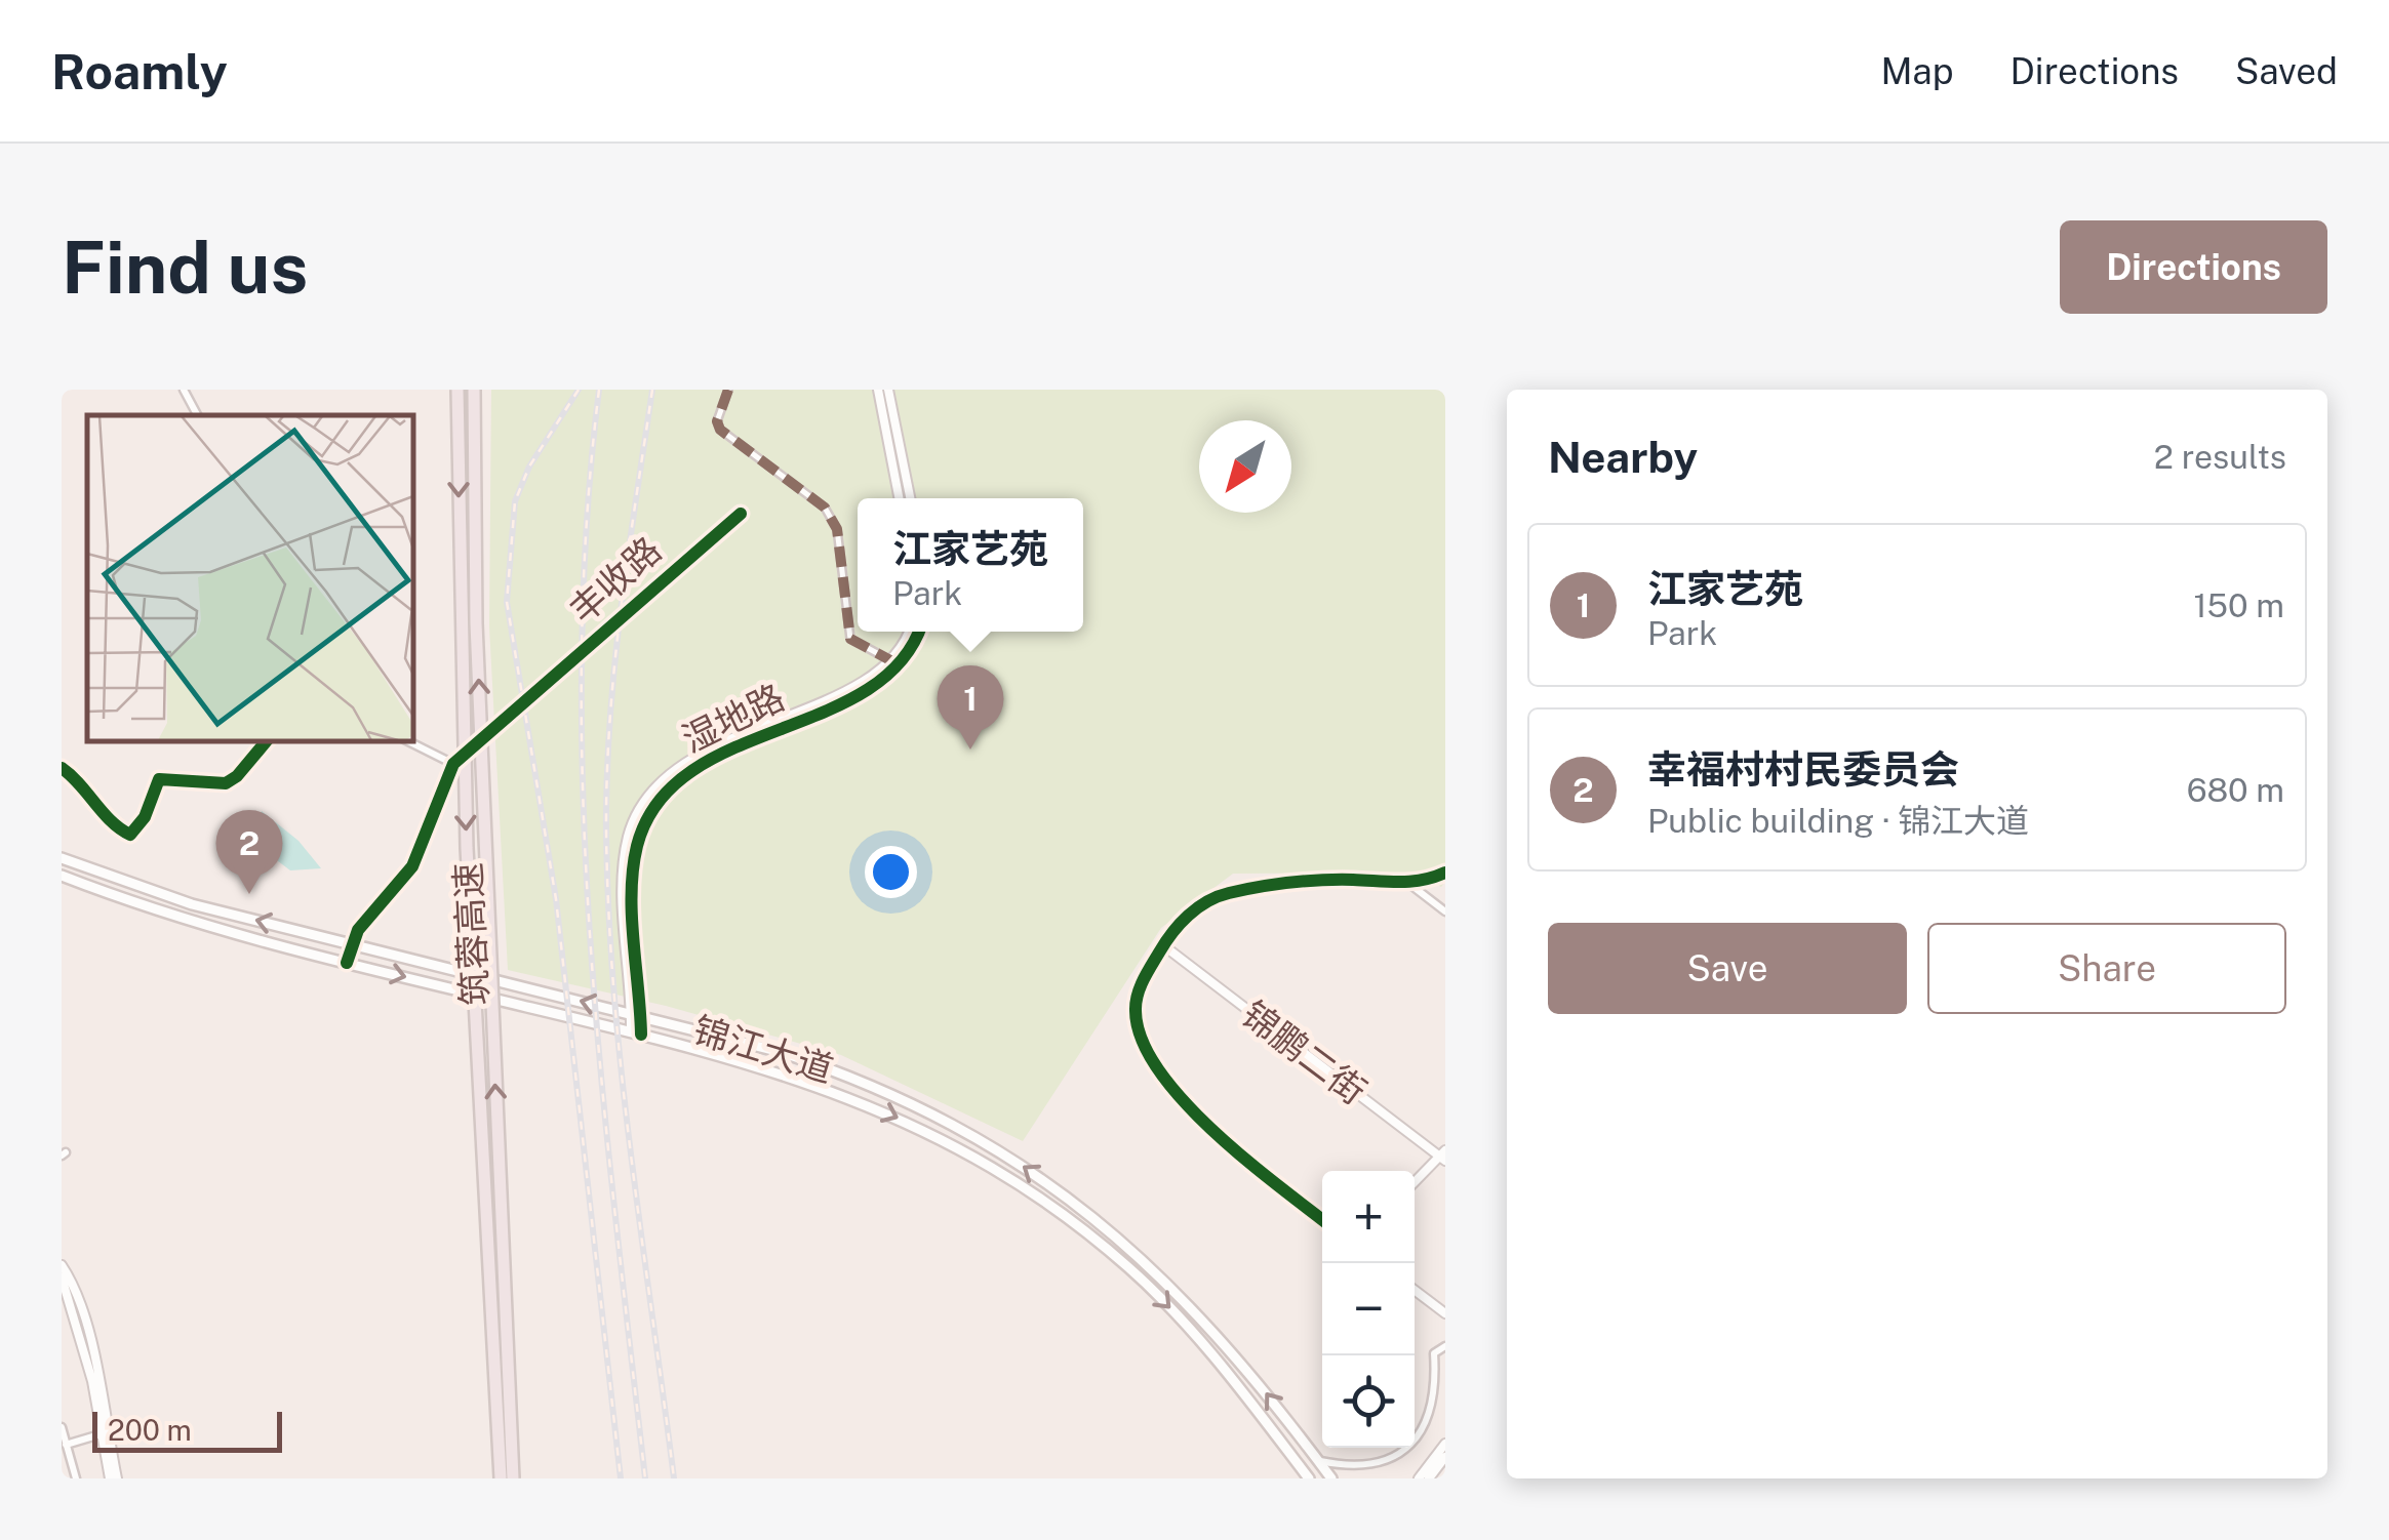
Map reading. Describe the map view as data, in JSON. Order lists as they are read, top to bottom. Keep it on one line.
{"streets":{"highway":["筑蓉高速"],"main road":["锦江大道"],"street":["丰收路","湿地路","锦鹏二街"]},"crossings":[["湿地路","锦江大道"]],"scale_bar":"200 m","north":"bottom left","page":{"header":"Roamly","nav":["Map","Directions","Saved"],"buttons":["Directions",["Save","Share"]],"title":"Find us","heading":["Nearby","2 results"],"popup":["江家艺苑","Park"],"list":[{"mark":"1","name":"江家艺苑","note":"Park","value":"150 m"},{"mark":"2","name":"幸福村村民委员会","note":"Public building · 锦江大道","value":"680 m"}],"pins":["1","2"],"map_buttons":["+","−"],"scale":"200 m"}}
